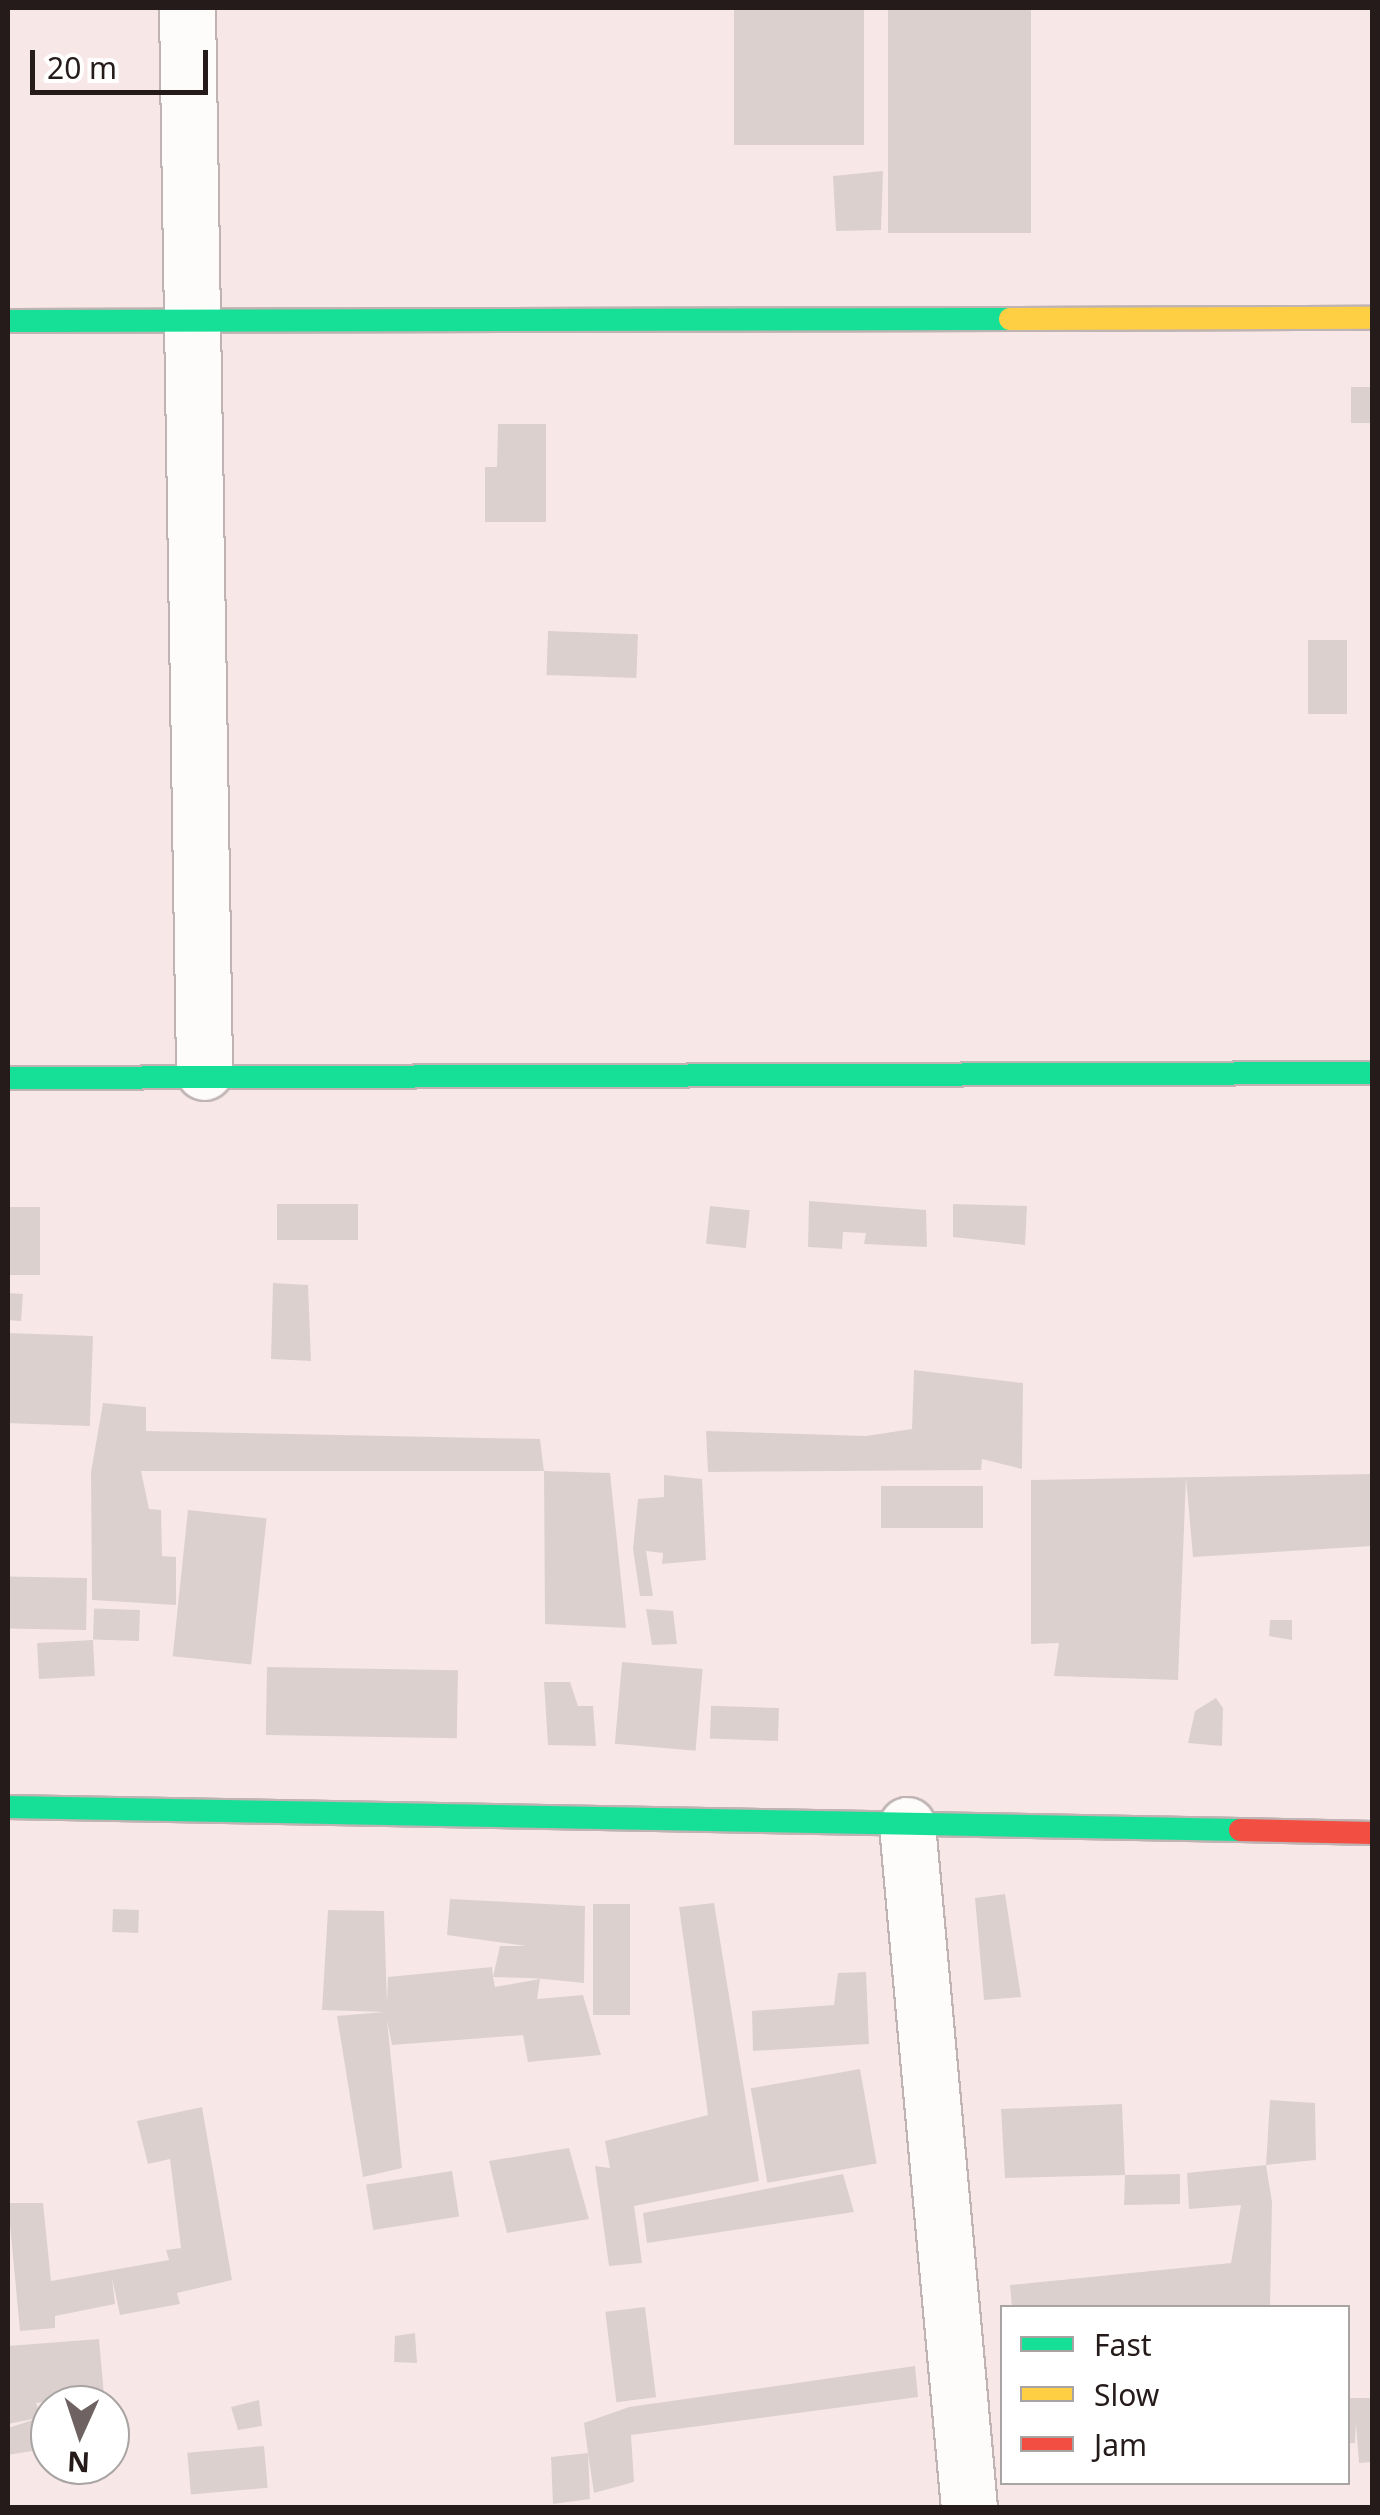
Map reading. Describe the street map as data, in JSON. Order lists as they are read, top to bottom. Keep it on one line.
{"legend":["Fast","Slow","Jam"],"scale_bar":"20 m","north":"bottom"}
